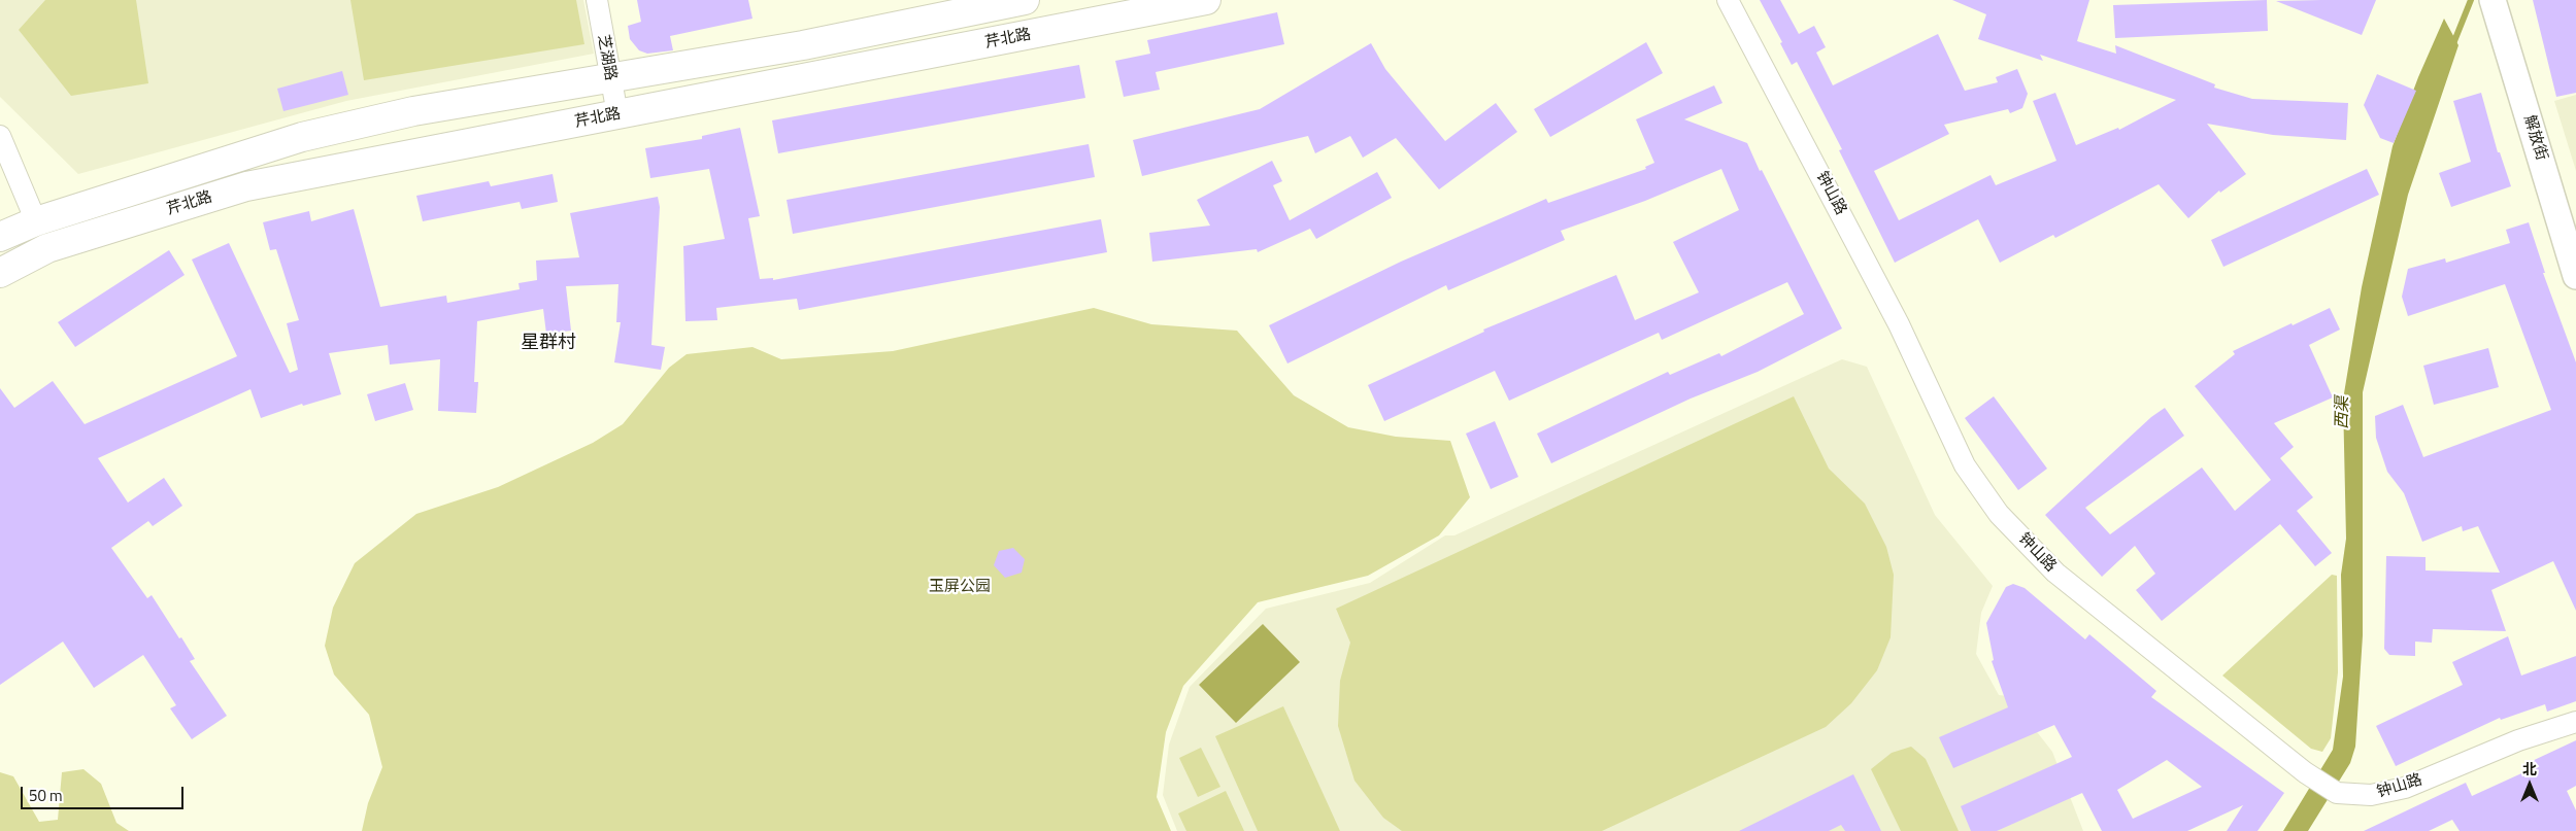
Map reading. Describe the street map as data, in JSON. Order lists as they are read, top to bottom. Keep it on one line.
{"streets":{"main road":["芹北路"],"street":["芝湖路","解放街","钟山路"]},"crossings":[["芹北路","芝湖路"]],"districts":["星群村"],"water":["西渠"],"parks":["玉屏公园"],"scale_bar":"50 m","north":"top"}
